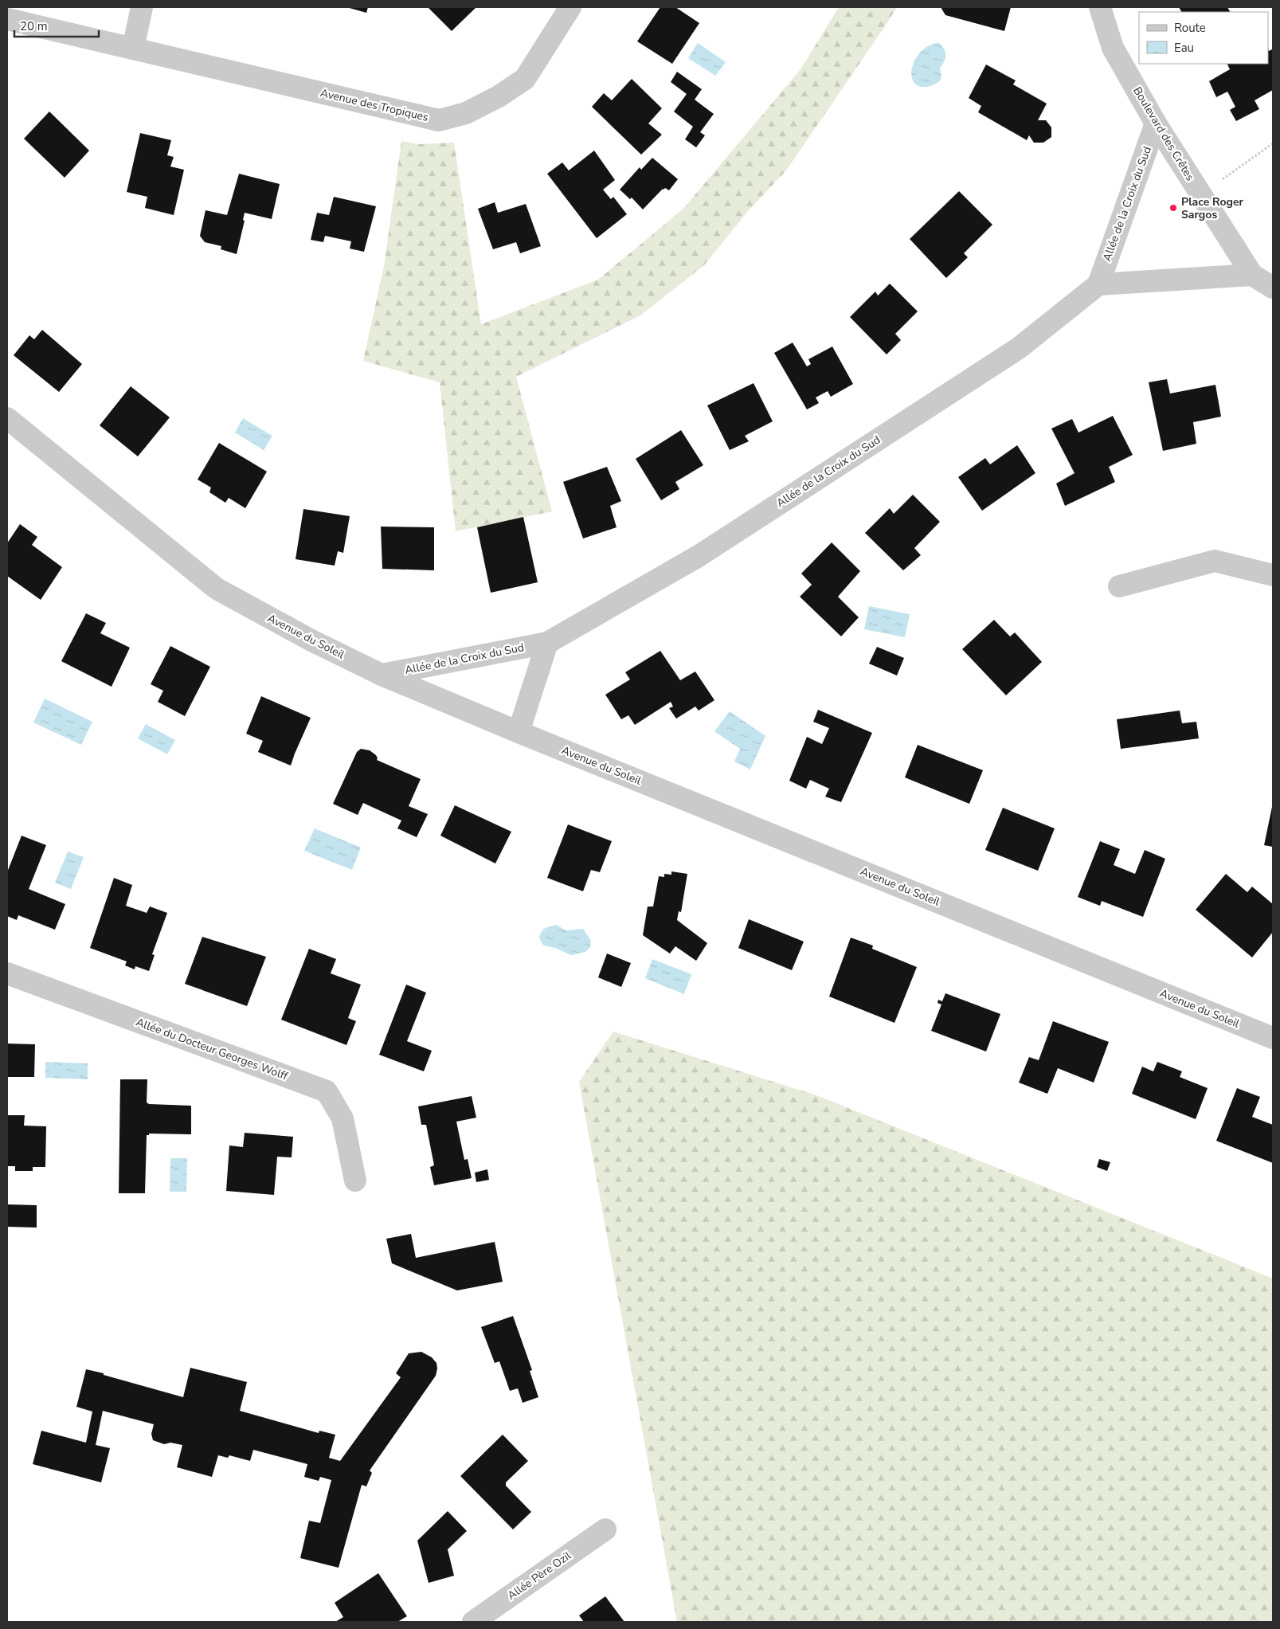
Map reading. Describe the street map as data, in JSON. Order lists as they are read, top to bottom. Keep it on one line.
{"streets":{"street":["Avenue des Tropiques","Boulevard des Crêtes","Allée de la Croix du Sud","Avenue du Soleil","Allée du Docteur Georges Wolff","Allée Père Ozil"]},"crossings":[["Boulevard des Crêtes","Allée de la Croix du Sud"],["Allée de la Croix du Sud","Avenue du Soleil"]],"places":["Place Roger Sargos"],"legend":["Route","Eau"],"scale_bar":"20 m"}
